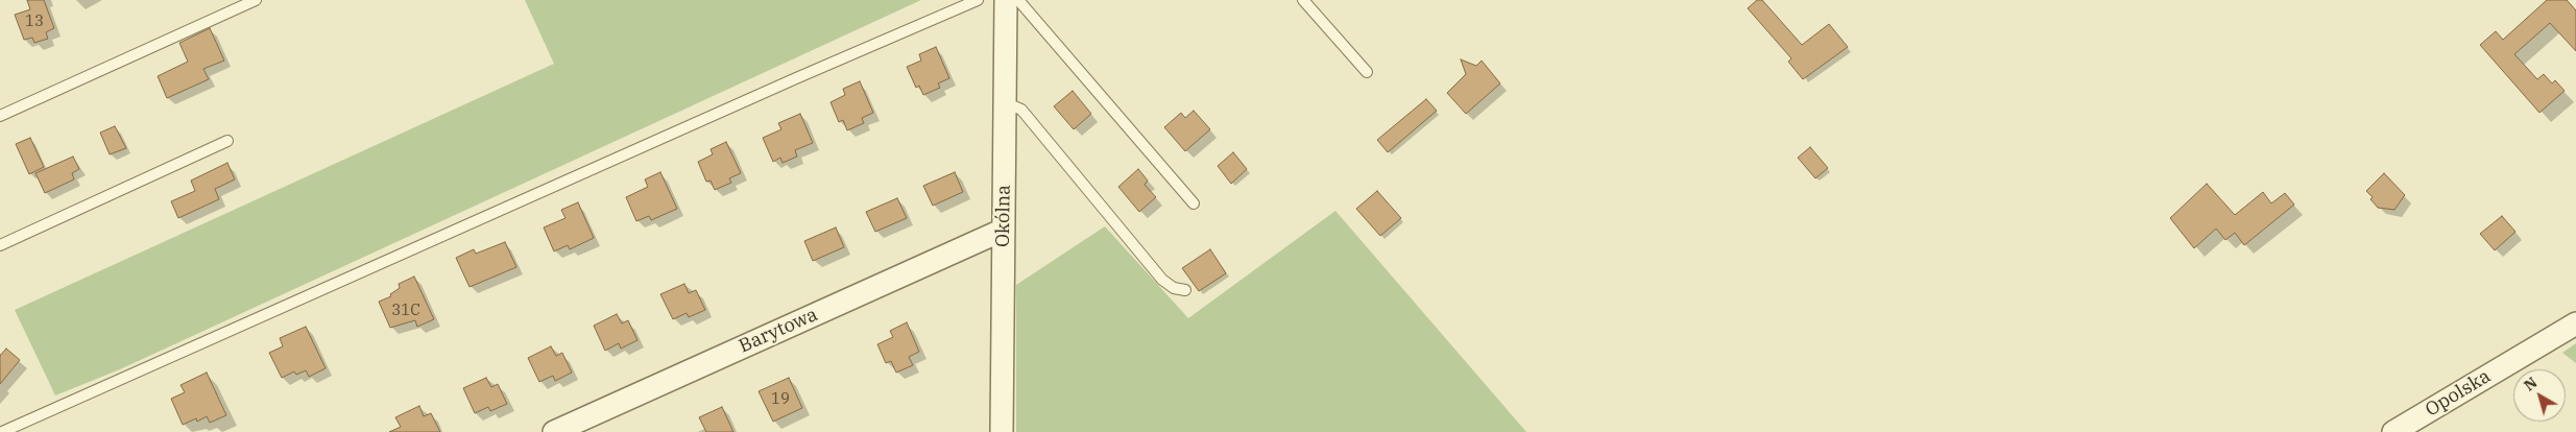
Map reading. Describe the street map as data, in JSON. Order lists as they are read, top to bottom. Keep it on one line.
{"streets":{"street":["Okólna","Barytowa","Opolska"]},"crossings":[["Okólna","Barytowa"]],"house_numbers":["13","31C","19"],"north":"top left"}
